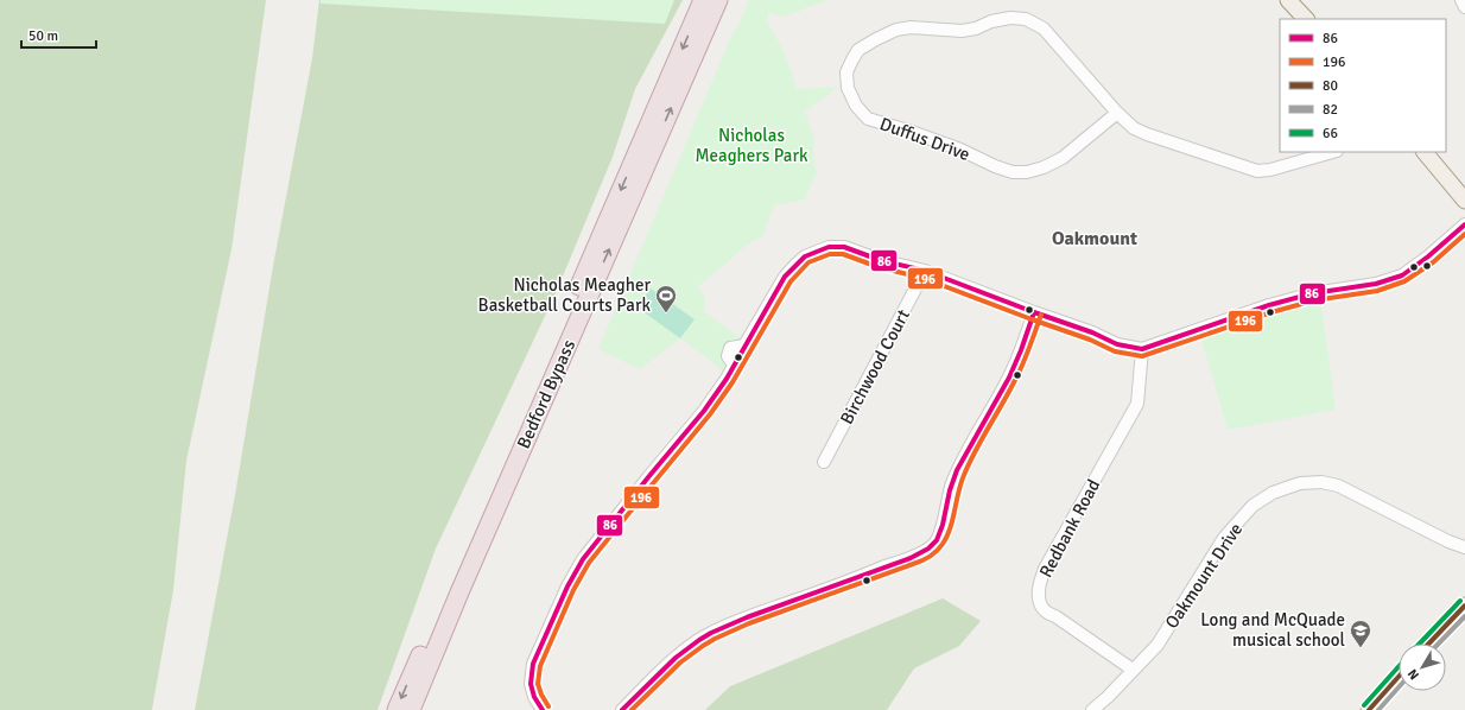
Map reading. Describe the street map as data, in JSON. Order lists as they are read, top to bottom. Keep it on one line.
{"streets":{"highway":["Bedford Bypass"],"street":["Duffus Drive","Birchwood Court","Redbank Road","Oakmount Drive"]},"crossings":[["Redbank Road","Oakmount Drive"]],"districts":["Oakmount"],"parks":["Nicholas Meaghers Park"],"places":{"sports":["Nicholas Meagher Basketball Courts Park"],"school or university":["Long and McQuade musical school"]},"lines":["transit line 86","transit line 196","transit line 66","transit line 80","transit line 82"],"legend":["86","196","80","82","66"],"scale_bar":"50 m","north":"bottom left"}
